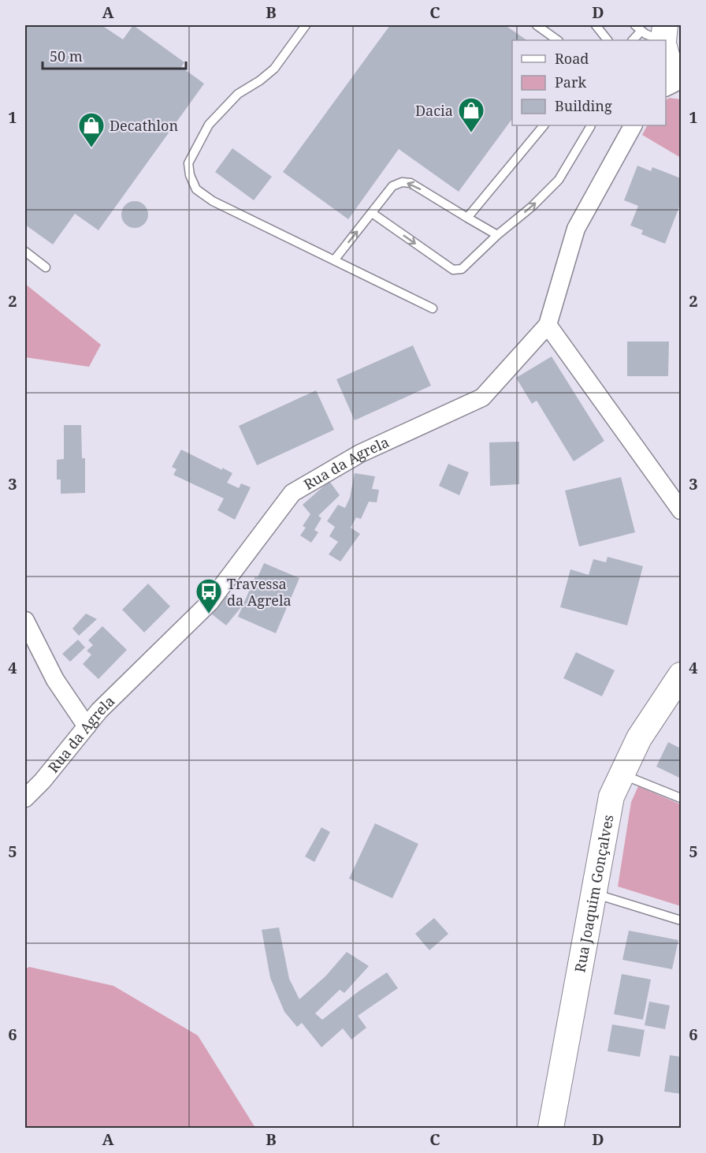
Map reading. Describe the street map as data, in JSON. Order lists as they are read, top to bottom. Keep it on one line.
{"streets":{"main road":["Rua Joaquim Gonçalves"],"street":["Rua da Agrela"]},"places":{"shop":["Dacia","Decathlon"],"bus stop":["Travessa da Agrela"]},"legend":["Road","Park","Building"],"scale_bar":"50 m","grid":{"columns":["A","B","C","D"],"rows":["1","2","3","4","5","6"]}}
